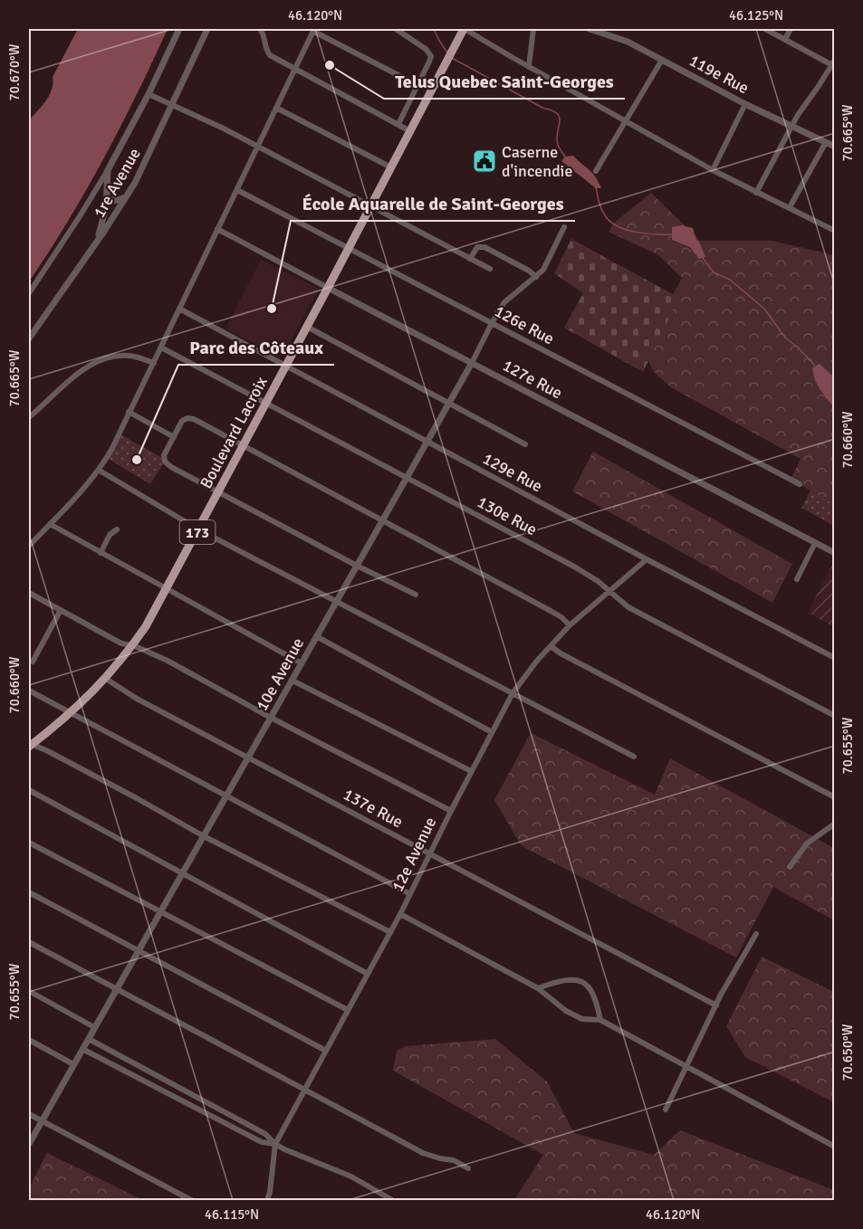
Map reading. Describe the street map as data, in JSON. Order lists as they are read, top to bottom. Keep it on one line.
{"streets":{"main road":["Boulevard Lacroix","173"],"street":["119e Rue","1re Avenue","126e Rue","127e Rue","129e Rue","130e Rue","10e Avenue","137e Rue","12e Avenue"]},"crossings":[["126e Rue","Boulevard Lacroix"],["126e Rue","10e Avenue"],["127e Rue","Boulevard Lacroix"],["127e Rue","10e Avenue"],["Boulevard Lacroix","129e Rue"],["Boulevard Lacroix","130e Rue"],["Boulevard Lacroix","137e Rue"],["129e Rue","10e Avenue"],["129e Rue","12e Avenue"],["130e Rue","10e Avenue"],["130e Rue","12e Avenue"],["10e Avenue","137e Rue"],["137e Rue","12e Avenue"]],"places":{"other":["Telus Quebec Saint-Georges","École Aquarelle de Saint-Georges","Parc des Côteaux"],"public building":["Caserne d'incendie"]},"coordinates":["46.120°N","46.125°N","70.670°W","70.665°W","70.660°W","70.655°W","70.650°W","46.115°N"]}
